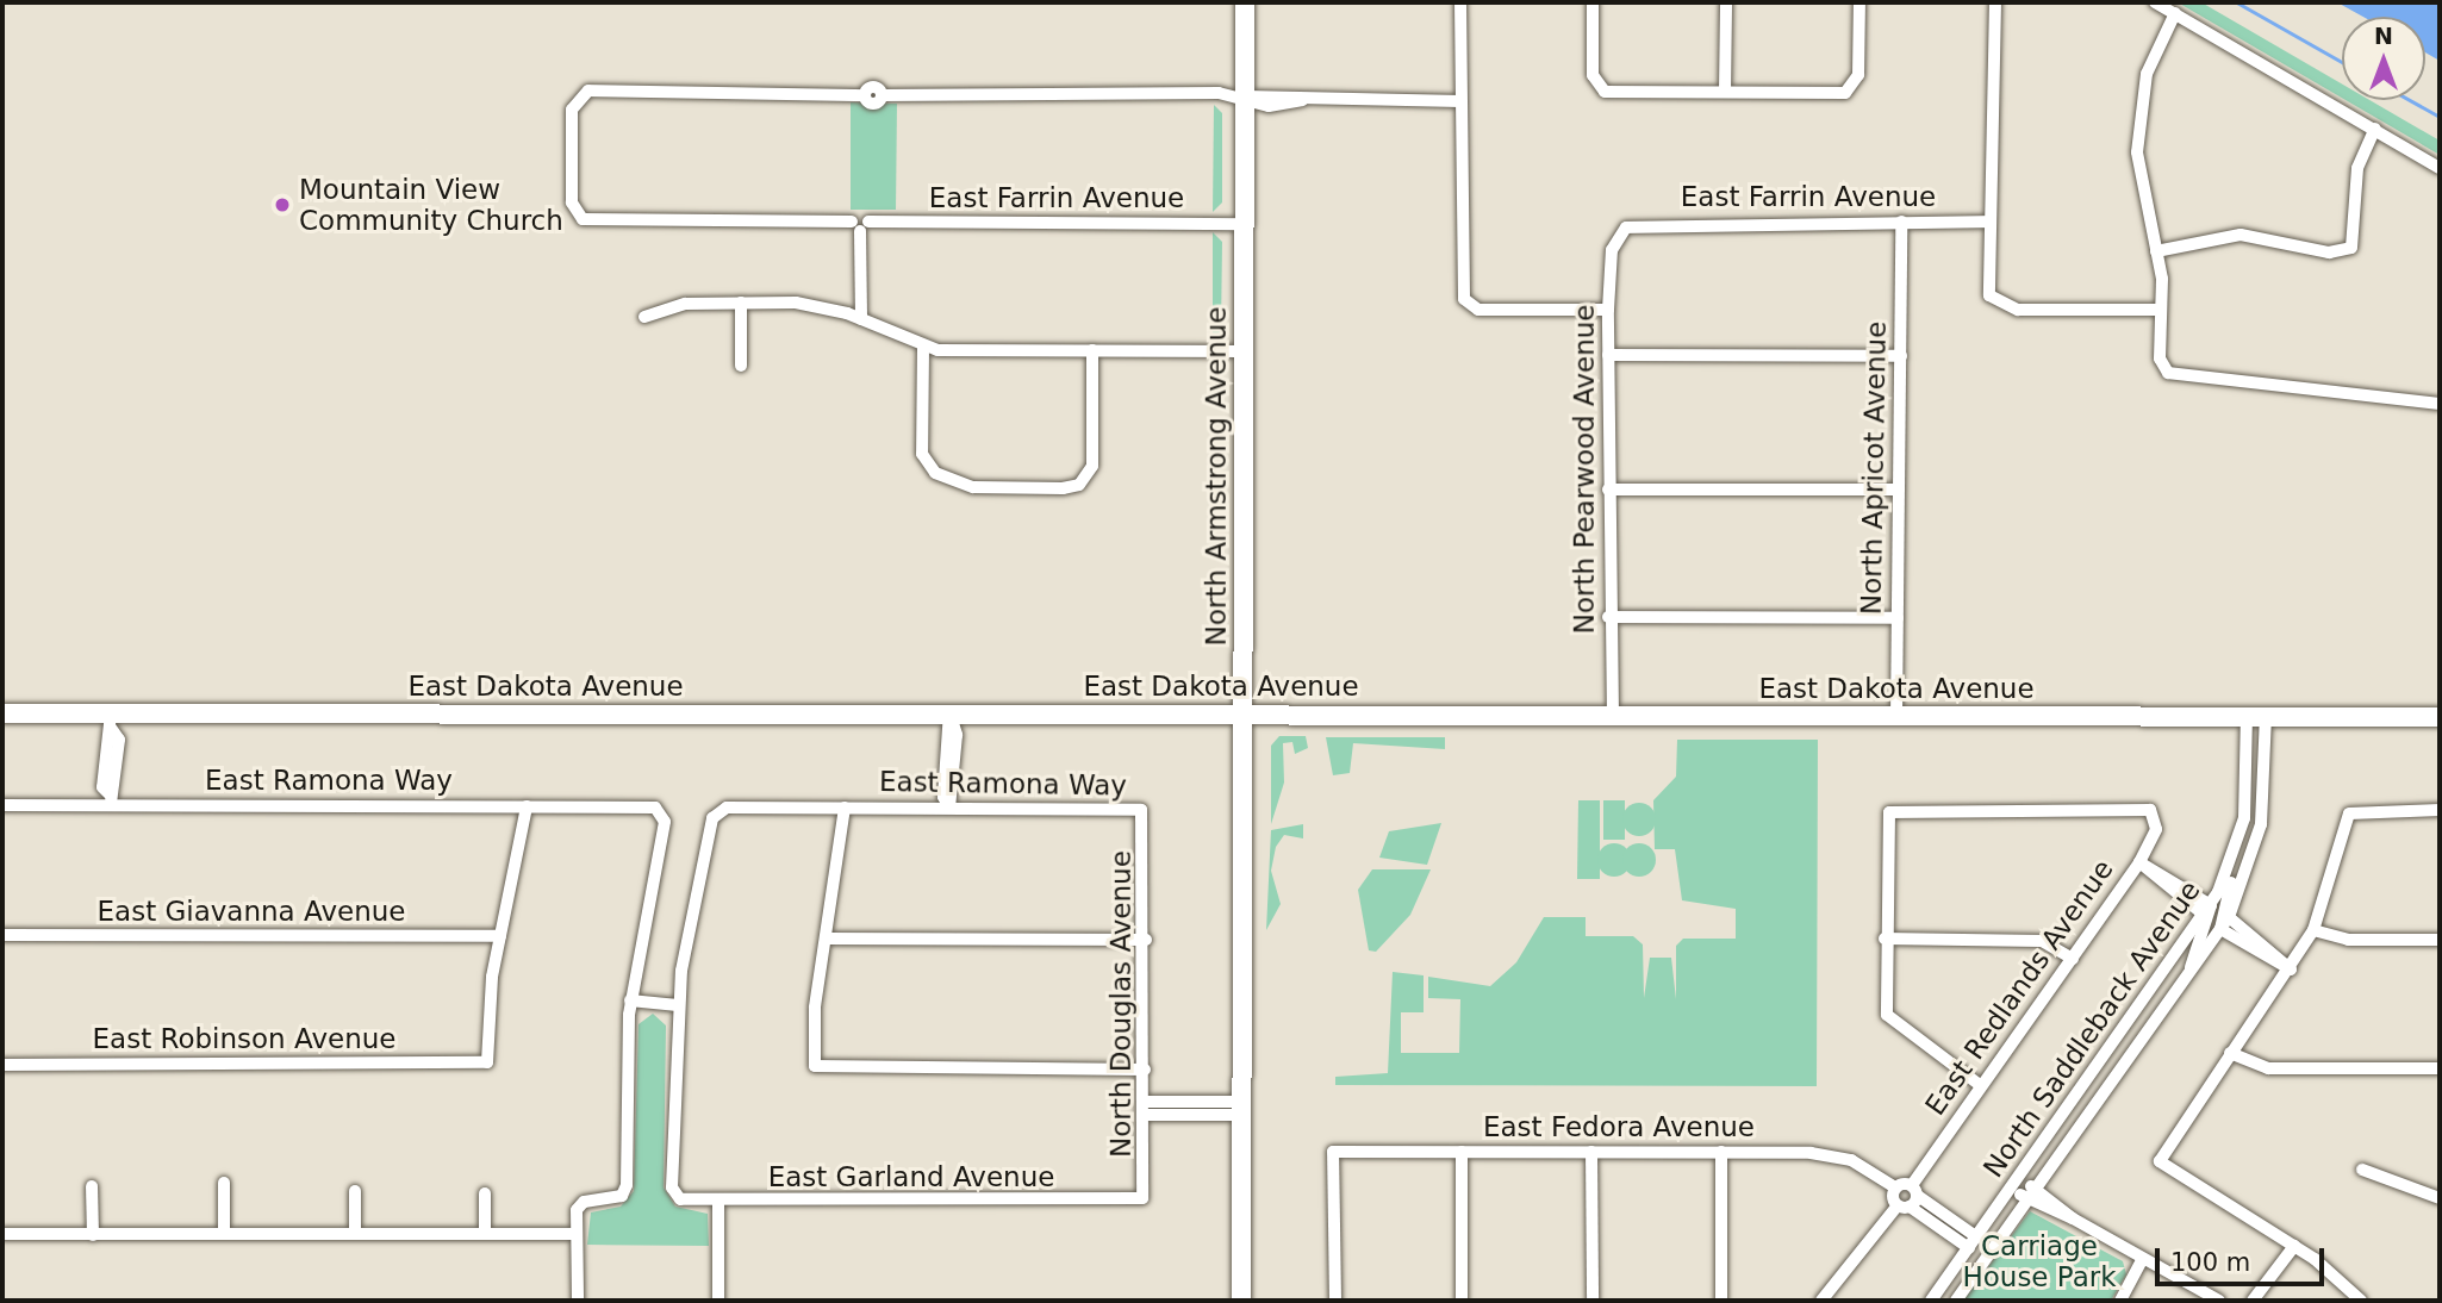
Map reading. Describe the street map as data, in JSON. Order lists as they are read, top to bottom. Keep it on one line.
{"streets":{"street":["East Farrin Avenue","North Apricot Avenue","North Pearwood Avenue","North Armstrong Avenue","East Dakota Avenue","East Ramona Way","East Giavanna Avenue","East Redlands Avenue","North Douglas Avenue","North Saddleback Avenue","East Robinson Avenue","East Fedora Avenue","East Garland Avenue"]},"crossings":[["East Farrin Avenue","North Apricot Avenue"],["East Farrin Avenue","North Pearwood Avenue"],["East Farrin Avenue","North Armstrong Avenue"],["North Apricot Avenue","East Dakota Avenue"],["North Pearwood Avenue","East Dakota Avenue"],["North Armstrong Avenue","East Dakota Avenue"],["East Dakota Avenue","North Saddleback Avenue"],["East Ramona Way","North Douglas Avenue"],["East Ramona Way","East Garland Avenue"],["East Giavanna Avenue","East Robinson Avenue"],["East Redlands Avenue","East Fedora Avenue"],["North Douglas Avenue","East Garland Avenue"]],"parks":["Carriage House Park"],"places":["Mountain View Community Church"],"scale_bar":"100 m","north":"top"}
